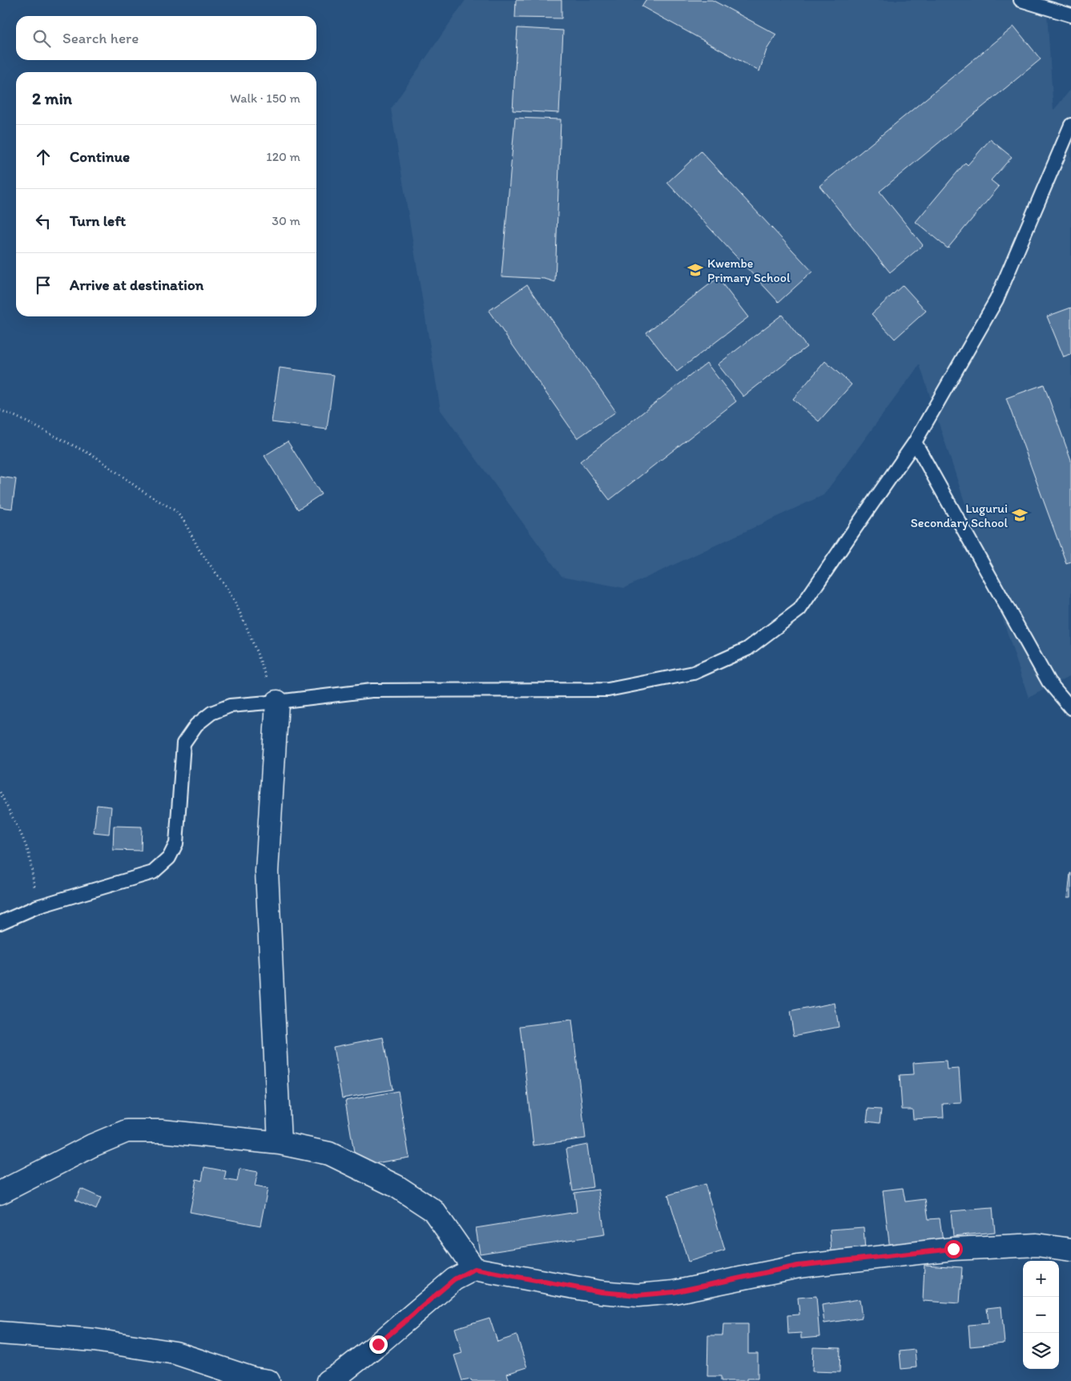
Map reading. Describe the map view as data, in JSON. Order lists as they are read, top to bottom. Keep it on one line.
{"places":{"school or university":["Kwembe Primary School","Lugurui Secondary School"]},"page":{"search":"Search here","heading":["2 min","Walk · 150 m"],"list":[["Continue","120 m"],["Turn left","30 m"],"Arrive at destination"],"map_buttons":["+","−"]}}
